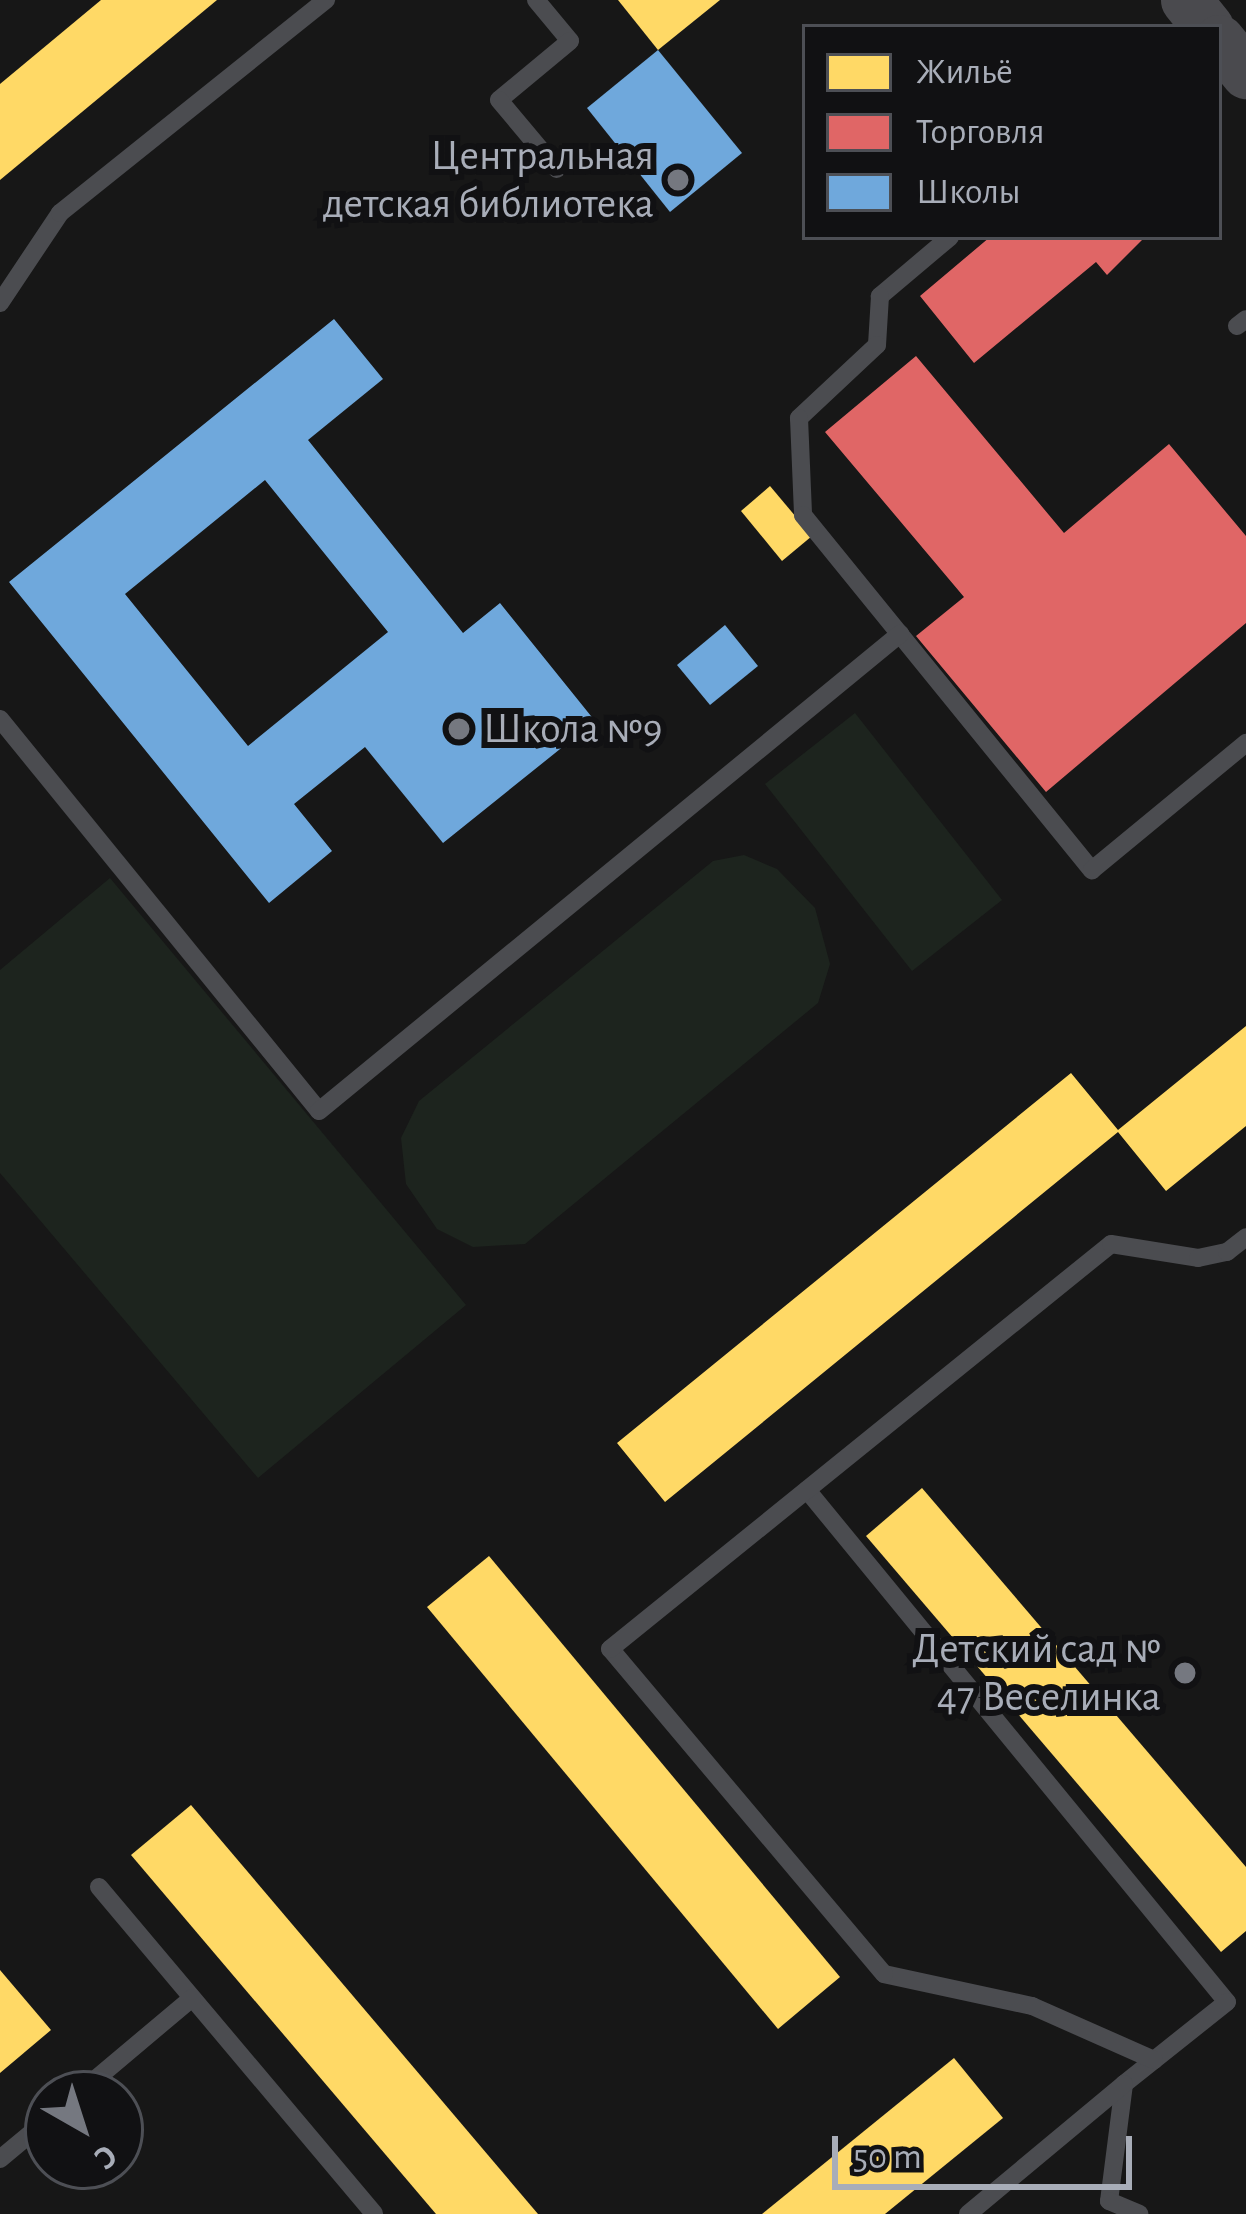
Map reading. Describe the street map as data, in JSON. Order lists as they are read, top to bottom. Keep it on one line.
{"places":["Центральная детская библиотека","Школа №9","Детский сад № 47 Веселинка"],"legend":["Жильё","Торговля","Школы"],"scale_bar":"50 m","north":"bottom right"}
